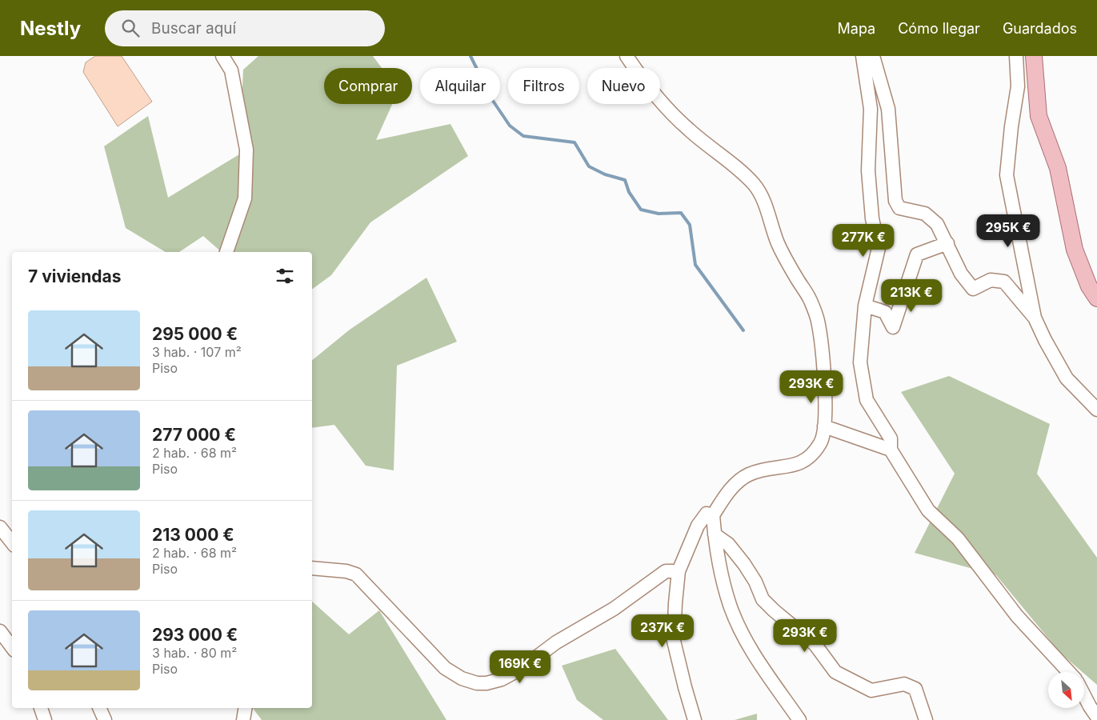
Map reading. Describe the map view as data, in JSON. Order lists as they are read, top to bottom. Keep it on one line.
{"north":"bottom right","page":{"header":"Nestly","search":"Buscar aquí","nav":["Mapa","Cómo llegar","Guardados"],"chip":["Comprar","Alquilar","Filtros","Nuevo"],"price":["295K €","277K €","213K €","293K €","237K €","293K €","169K €"],"heading":"7 viviendas","list":[{"name":"295 000 €","note":"3 hab. · 107 m² · Piso"},{"name":"277 000 €","note":"2 hab. · 68 m² · Piso"},{"name":"213 000 €","note":"2 hab. · 68 m² · Piso"},{"name":"293 000 €","note":"3 hab. · 80 m² · Piso"}]}}
